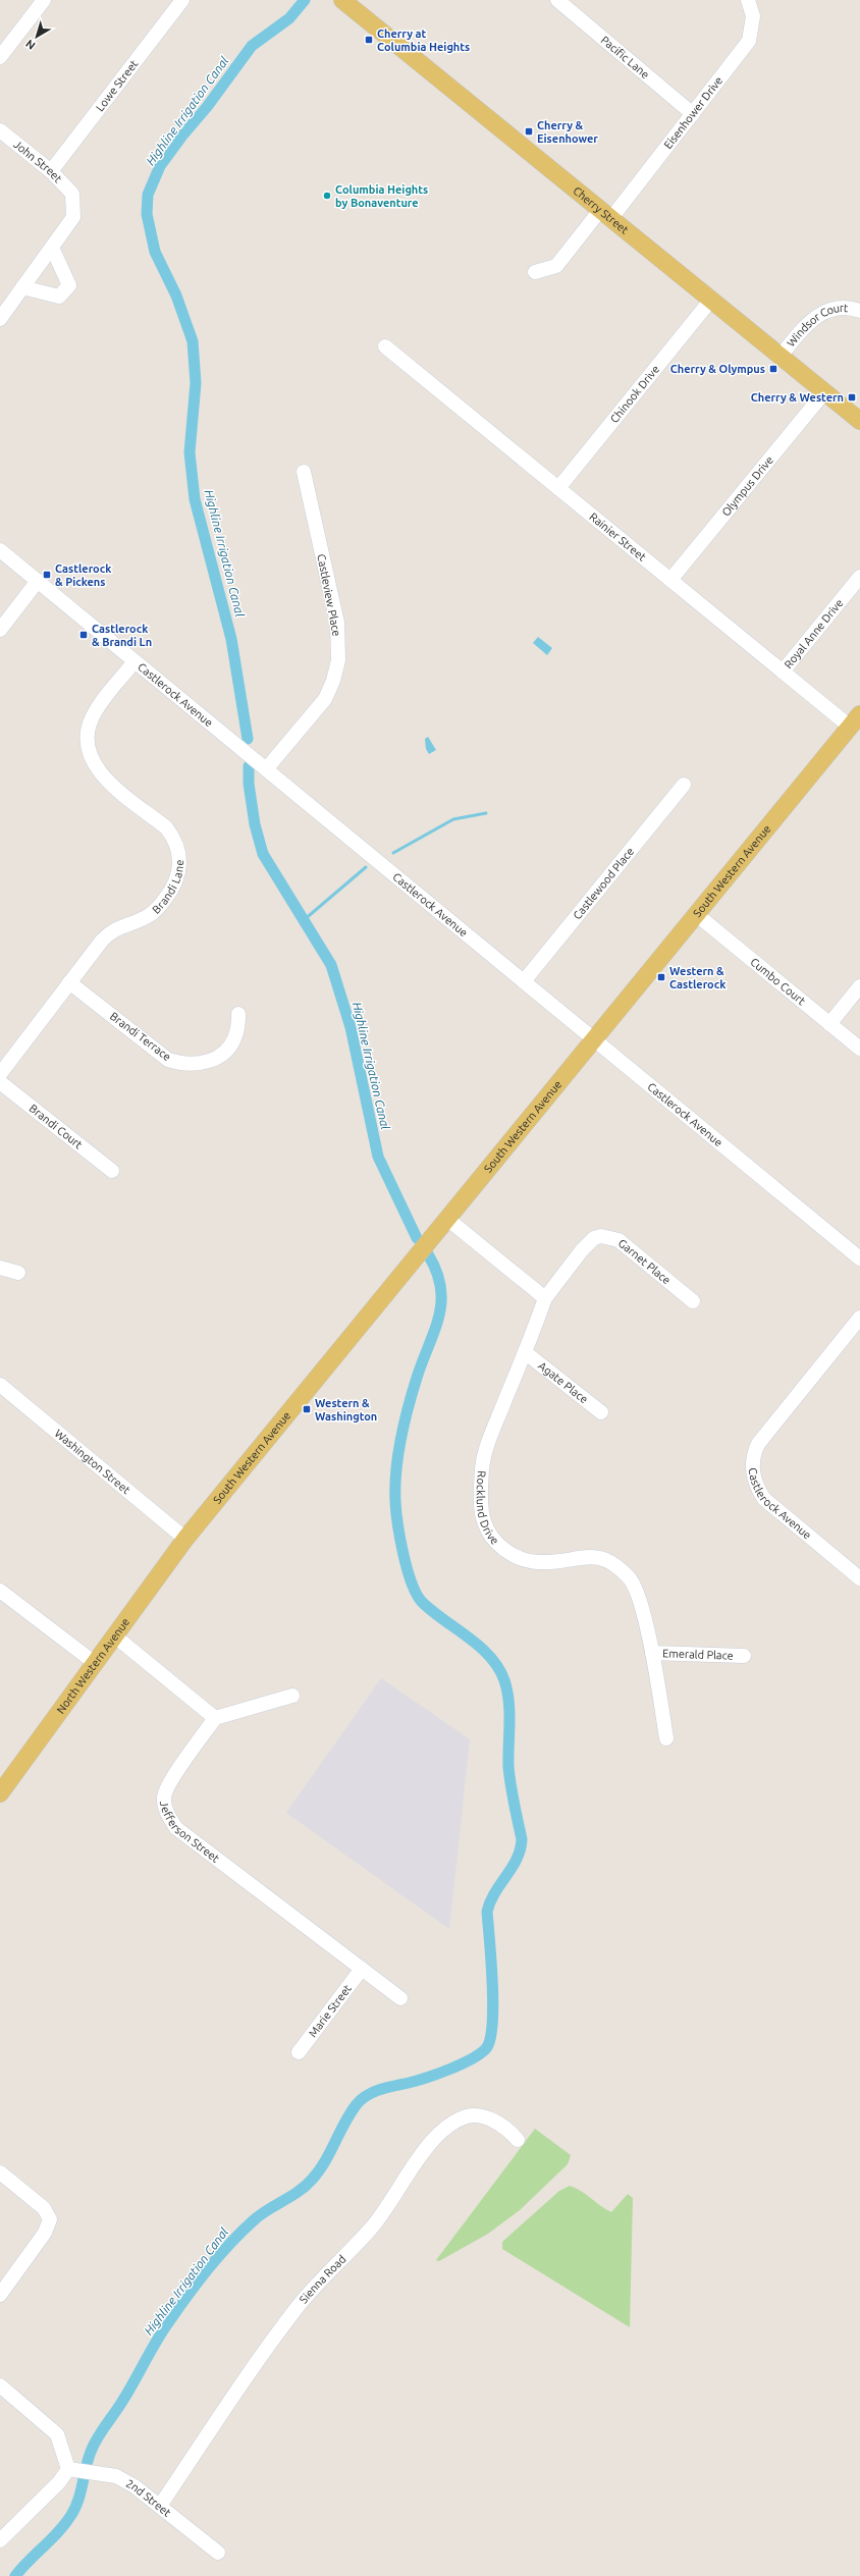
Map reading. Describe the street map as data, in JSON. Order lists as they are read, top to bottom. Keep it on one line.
{"streets":{"main road":["Cherry Street","South Western Avenue","North Western Avenue"],"street":["Pacific Lane","Lowe Street","Eisenhower Drive","John Street","Windsor Court","Chinook Drive","Olympus Drive","Rainier Street","Castleview Place","Royal Anne Drive","Castlerock Avenue","Castlewood Place","Brandi Lane","Cumbo Court","Brandi Terrace","Brandi Court","Garnet Place","Agate Place","Washington Street","Rocklund Drive","Emerald Place","Jefferson Street","Marie Street","Sienna Road","2nd Street"]},"crossings":[["Pacific Lane","Eisenhower Drive"],["Lowe Street","John Street"],["Eisenhower Drive","Cherry Street"],["Cherry Street","Windsor Court"],["Cherry Street","Chinook Drive"],["Cherry Street","Olympus Drive"],["Chinook Drive","Rainier Street"],["Olympus Drive","Rainier Street"],["Rainier Street","Royal Anne Drive"],["Rainier Street","South Western Avenue"],["Castleview Place","Castlerock Avenue"],["Castlerock Avenue","South Western Avenue"],["Castlerock Avenue","Castlewood Place"],["Castlerock Avenue","Brandi Lane"],["South Western Avenue","Cumbo Court"],["South Western Avenue","Washington Street"],["South Western Avenue","North Western Avenue"],["Brandi Lane","Brandi Terrace"],["Garnet Place","Rocklund Drive"],["Agate Place","Rocklund Drive"],["Washington Street","North Western Avenue"],["Rocklund Drive","Emerald Place"],["Jefferson Street","Marie Street"],["Sienna Road","2nd Street"]],"water":["Highline Irrigation Canal"],"places":{"transit":["Cherry at Columbia Heights","Cherry & Eisenhower","Cherry & Olympus","Cherry & Western","Castlerock & Pickens","Castlerock & Brandi Ln","Western & Castlerock","Western & Washington"],"other":["Columbia Heights by Bonaventure"]},"north":"bottom left"}
